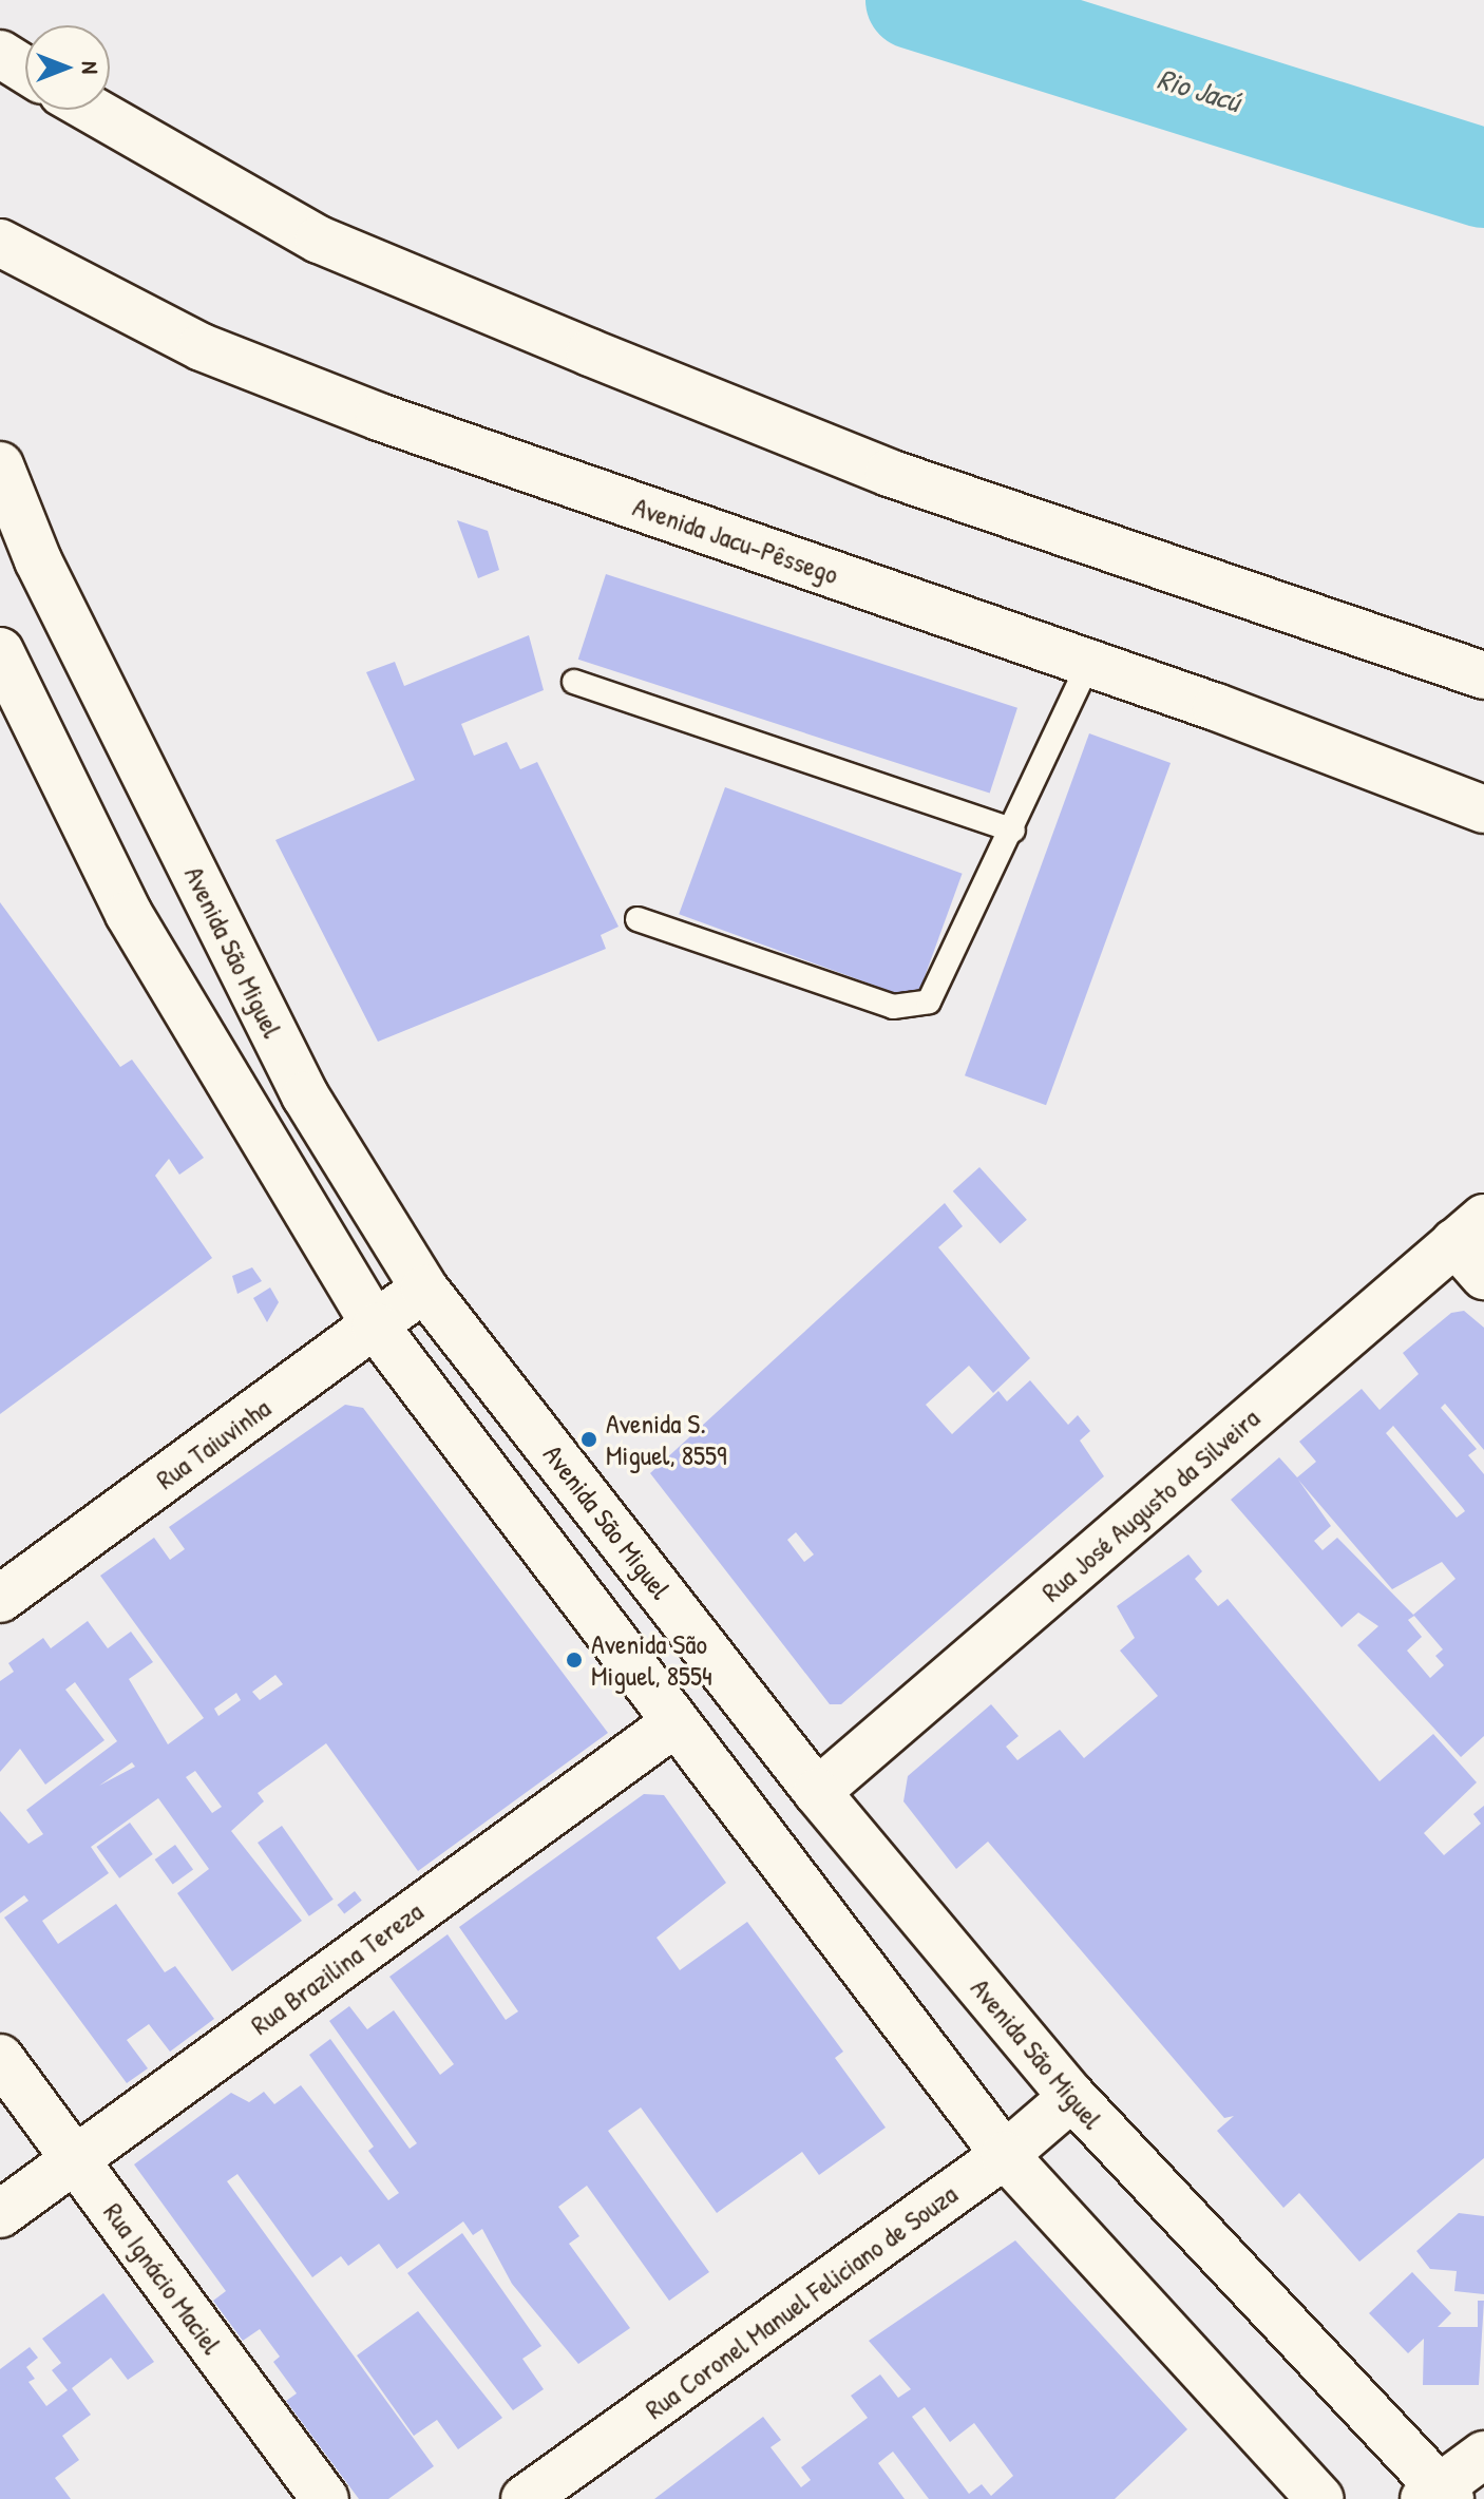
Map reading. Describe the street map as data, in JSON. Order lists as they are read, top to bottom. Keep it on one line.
{"streets":{"main road":["Avenida Jacu-Pêssego","Avenida São Miguel","Rua Taiuvinha","Rua José Augusto da Silveira","Rua Brazilina Tereza","Rua Ignácio Maciel","Rua Coronel Manuel Feliciano de Souza"]},"crossings":[["Avenida São Miguel","Rua Taiuvinha"],["Avenida São Miguel","Rua José Augusto da Silveira"],["Avenida São Miguel","Rua Coronel Manuel Feliciano de Souza"],["Rua Brazilina Tereza","Rua Ignácio Maciel"]],"water":["Rio Jacú"],"places":["Avenida S. Miguel, 8559","Avenida São Miguel, 8554"],"north":"right"}
